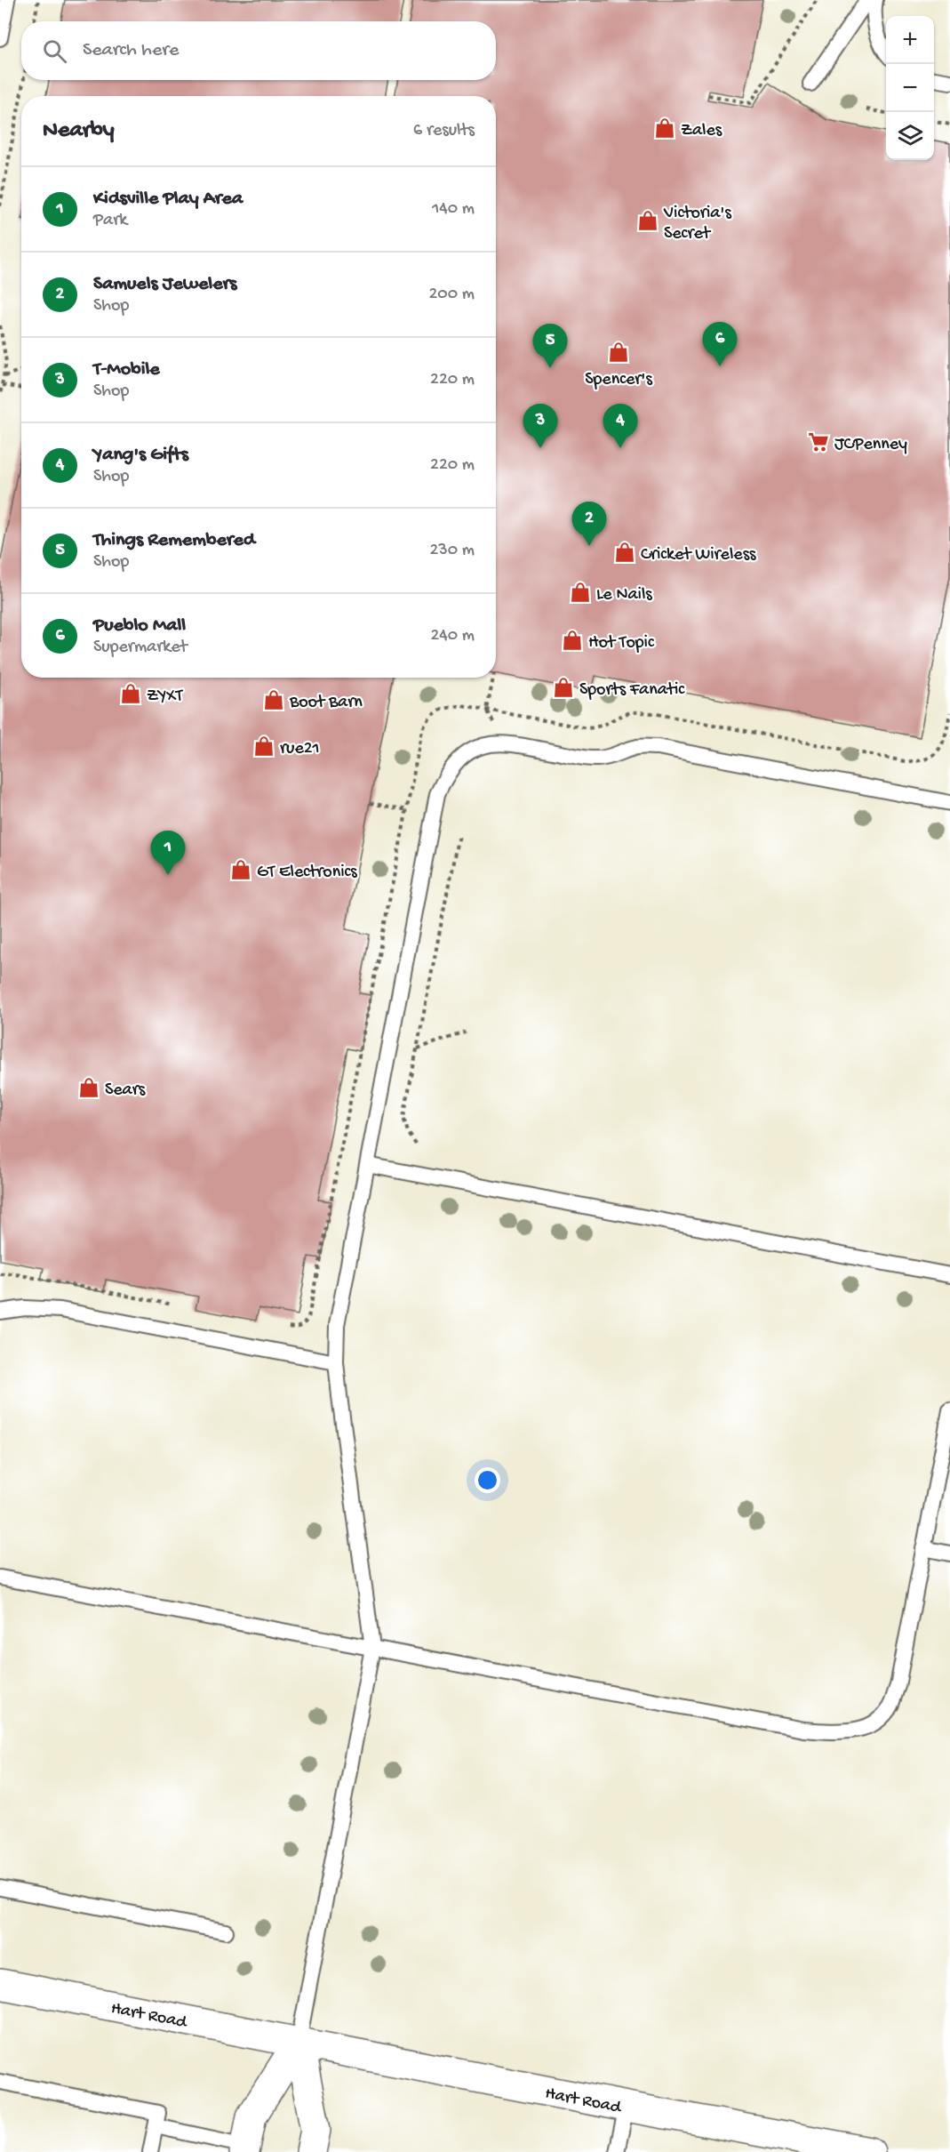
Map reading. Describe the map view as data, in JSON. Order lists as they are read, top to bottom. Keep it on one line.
{"streets":{"street":["Hart Road"]},"places":{"shop":["Zales","Victoria's Secret","Spencer's","Cricket Wireless","Le Nails","Hot Topic","Sports Fanatic","ZYXT","Boot Barn","rue21","GT Electronics","Sears"],"supermarket":["JCPenney"]},"page":{"map_buttons":["+","−"],"search":"Search here","heading":["Nearby","6 results"],"list":[{"mark":"1","name":"Kidsville Play Area","note":"Park","value":"140 m"},{"mark":"2","name":"Samuels Jewelers","note":"Shop","value":"200 m"},{"mark":"3","name":"T-Mobile","note":"Shop","value":"220 m"},{"mark":"4","name":"Yang's Gifts","note":"Shop","value":"220 m"},{"mark":"5","name":"Things Remembered","note":"Shop","value":"230 m"},{"mark":"6","name":"Pueblo Mall","note":"Supermarket","value":"240 m"}],"pins":["6","5","3","4","2","1"]}}
